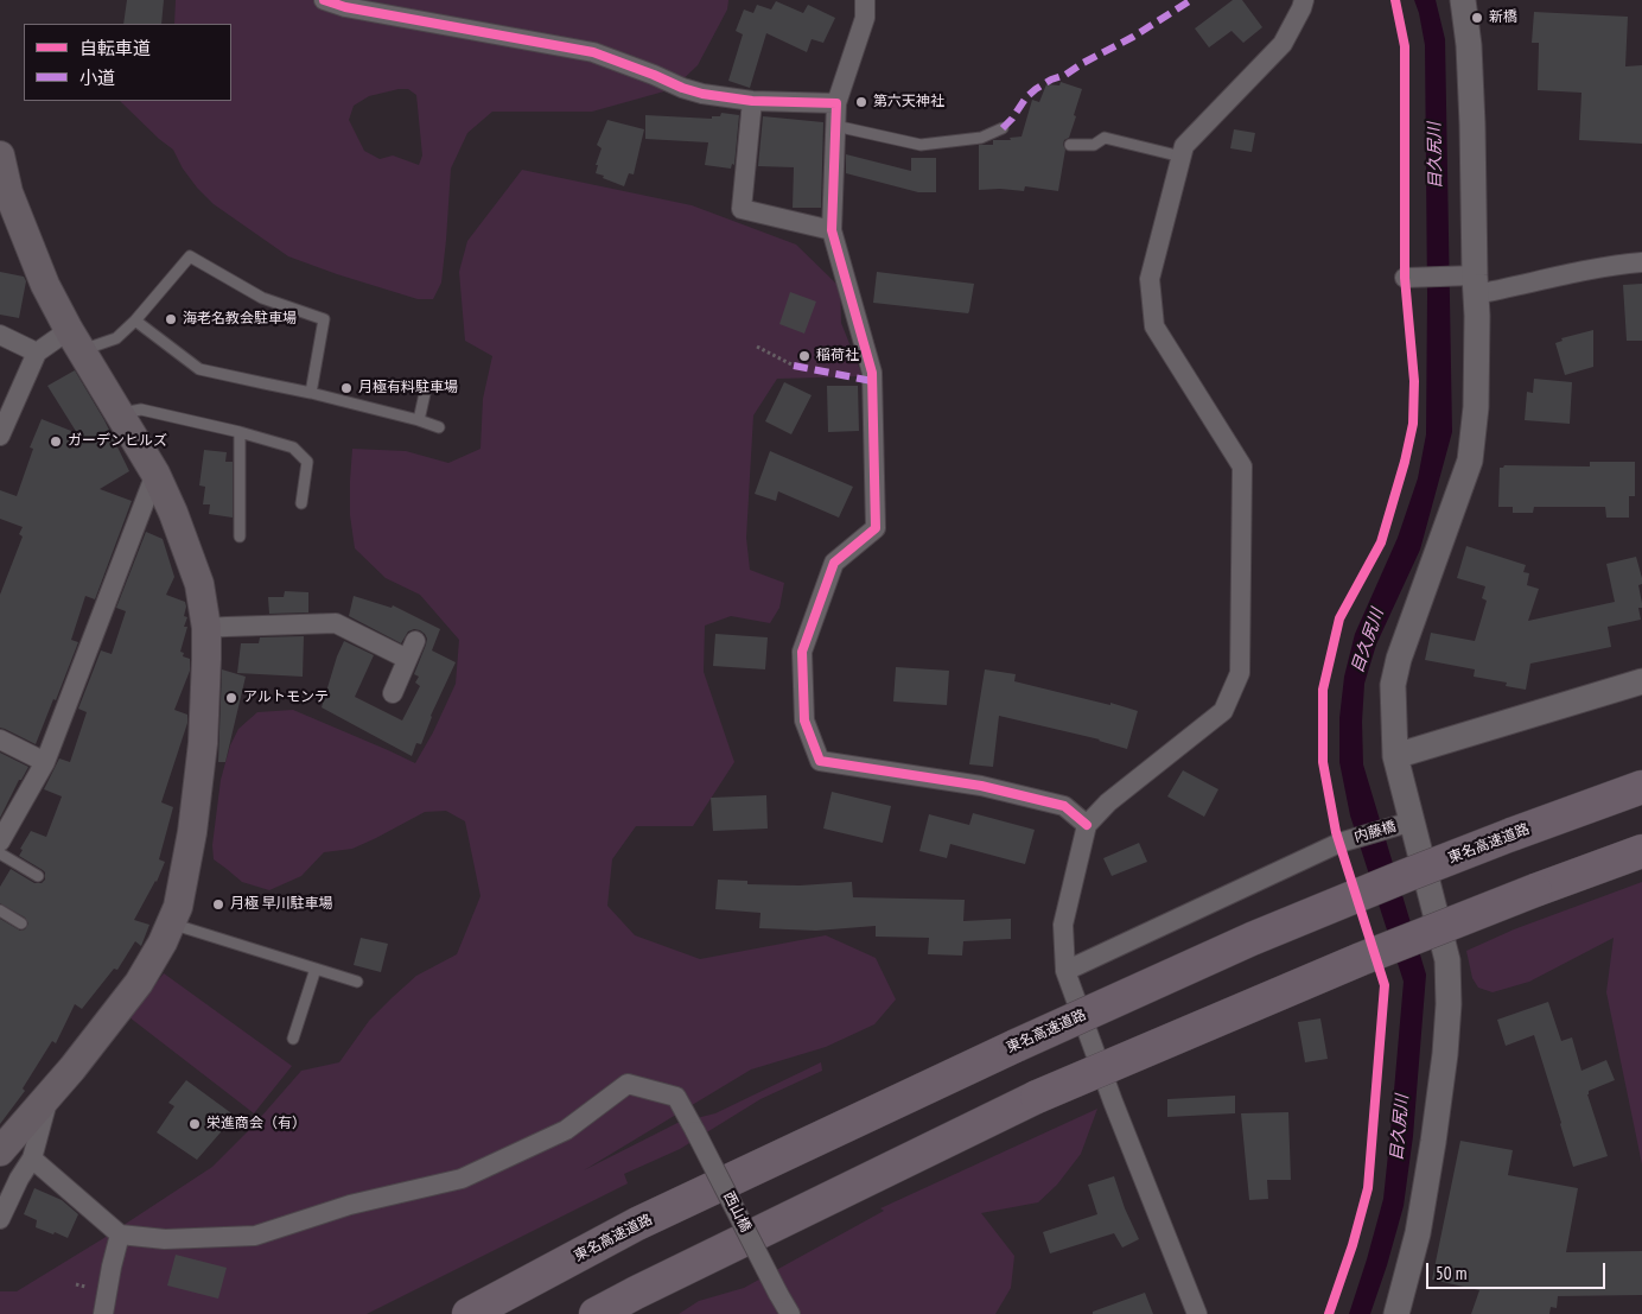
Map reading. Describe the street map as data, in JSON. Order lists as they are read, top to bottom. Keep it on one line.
{"streets":{"highway":["東名高速道路"],"street":["内藤橋","西山橋"]},"water":["目久尻川"],"places":["新橋","第六天神社","海老名教会駐車場","稲荷社","月極有料駐車場","ガーデンヒルズ","アルトモンテ","月極 早川駐車場","栄進商会（有）"],"legend":["自転車道","小道"],"scale_bar":"50 m"}
